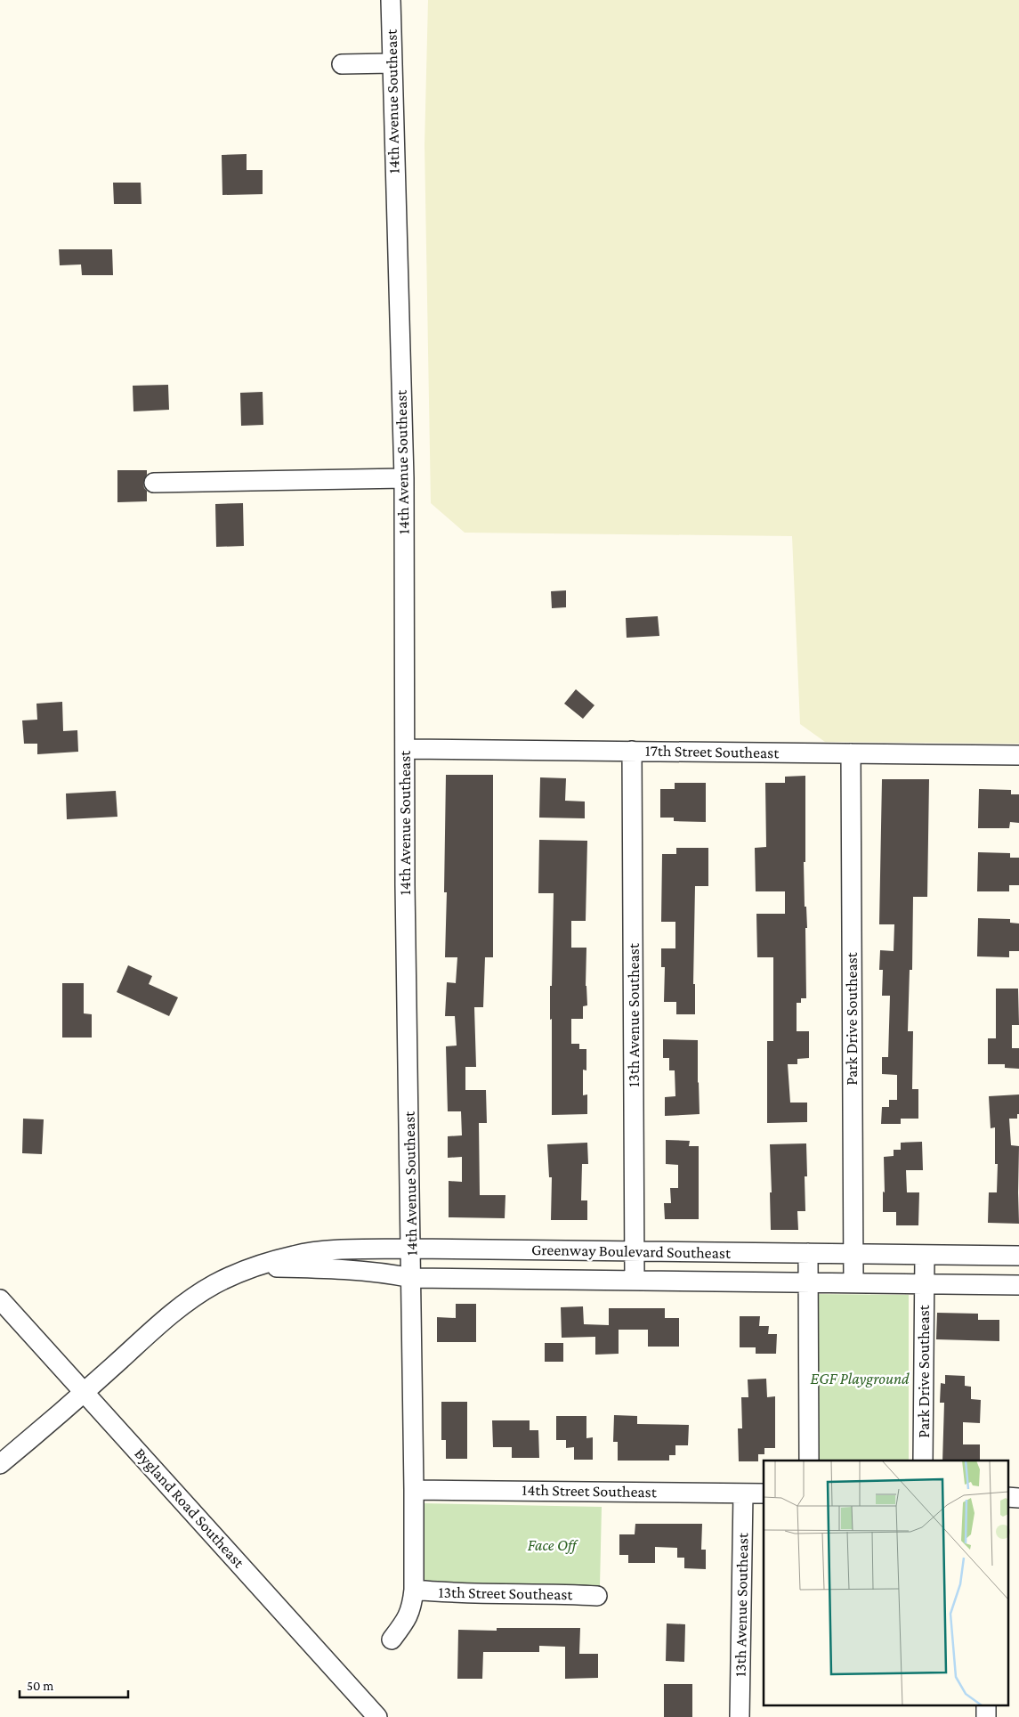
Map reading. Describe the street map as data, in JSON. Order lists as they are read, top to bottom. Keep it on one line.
{"streets":{"street":["14th Avenue Southeast","17th Street Southeast","13th Avenue Southeast","Park Drive Southeast","Greenway Boulevard Southeast","14th Street Southeast","Bygland Road Southeast","13th Street Southeast"]},"crossings":[["14th Avenue Southeast","17th Street Southeast"],["14th Avenue Southeast","Greenway Boulevard Southeast"],["14th Avenue Southeast","14th Street Southeast"],["14th Avenue Southeast","13th Street Southeast"],["17th Street Southeast","13th Avenue Southeast"],["17th Street Southeast","Park Drive Southeast"],["13th Avenue Southeast","Greenway Boulevard Southeast"],["13th Avenue Southeast","14th Street Southeast"],["Park Drive Southeast","Greenway Boulevard Southeast"],["Greenway Boulevard Southeast","Bygland Road Southeast"]],"parks":["EGF Playground","Face Off"],"scale_bar":"50 m"}
